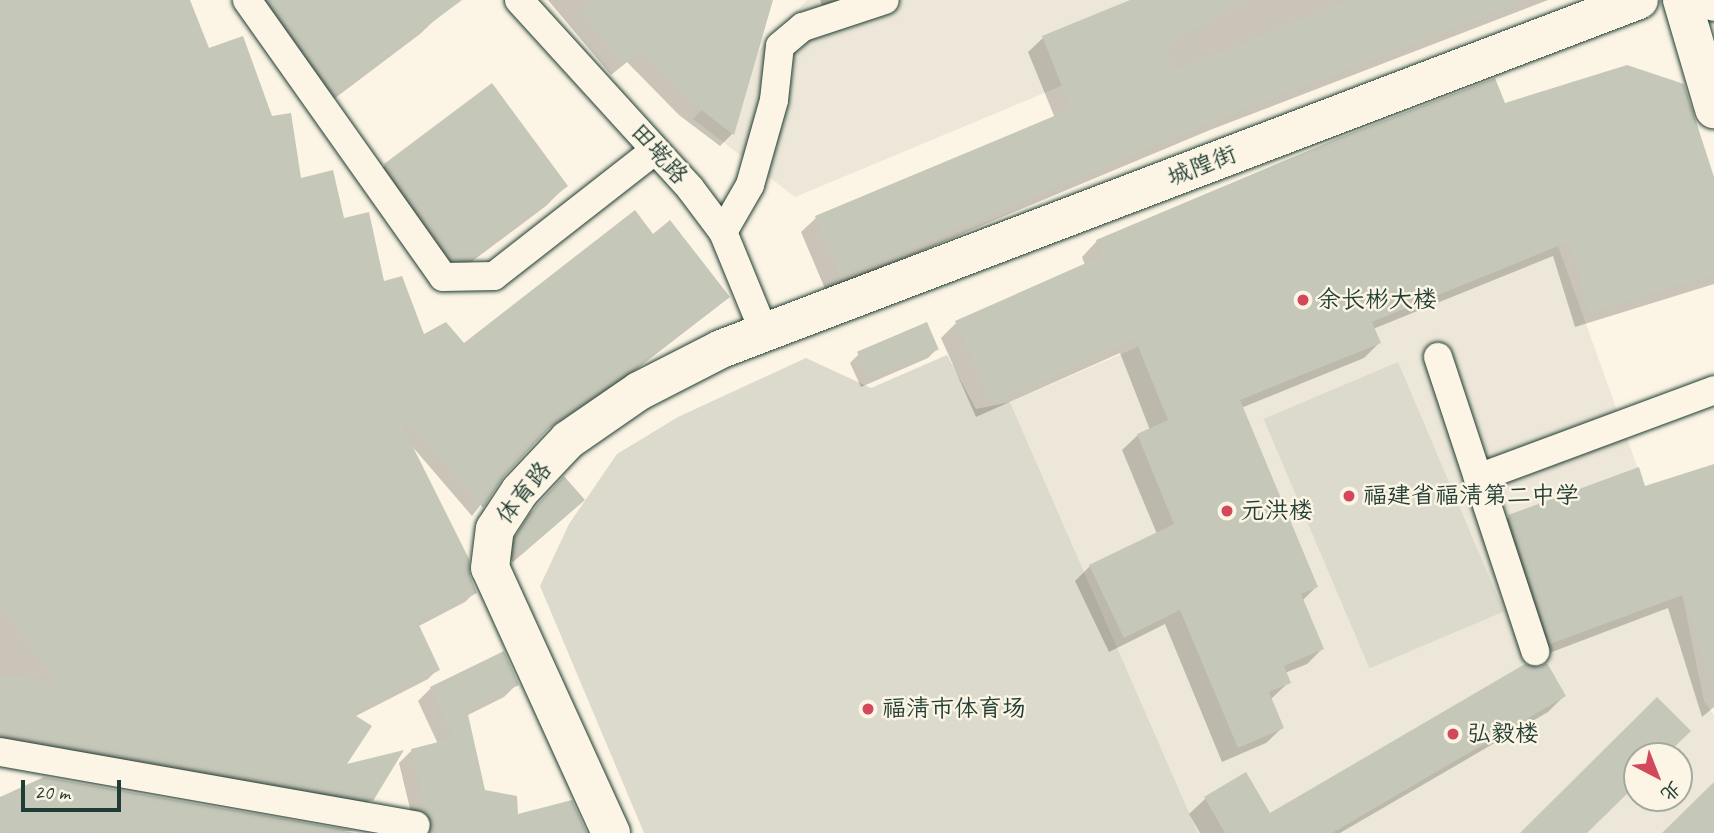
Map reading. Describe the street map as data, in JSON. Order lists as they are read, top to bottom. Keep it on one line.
{"streets":{"street":["田墘路","城隍街","体育路"]},"crossings":[["田墘路","城隍街"],["田墘路","体育路"],["城隍街","体育路"]],"places":["余长彬大楼","福建省福清第二中学","元洪楼","福清市体育场","弘毅楼"],"scale_bar":"20 m","north":"bottom right"}
